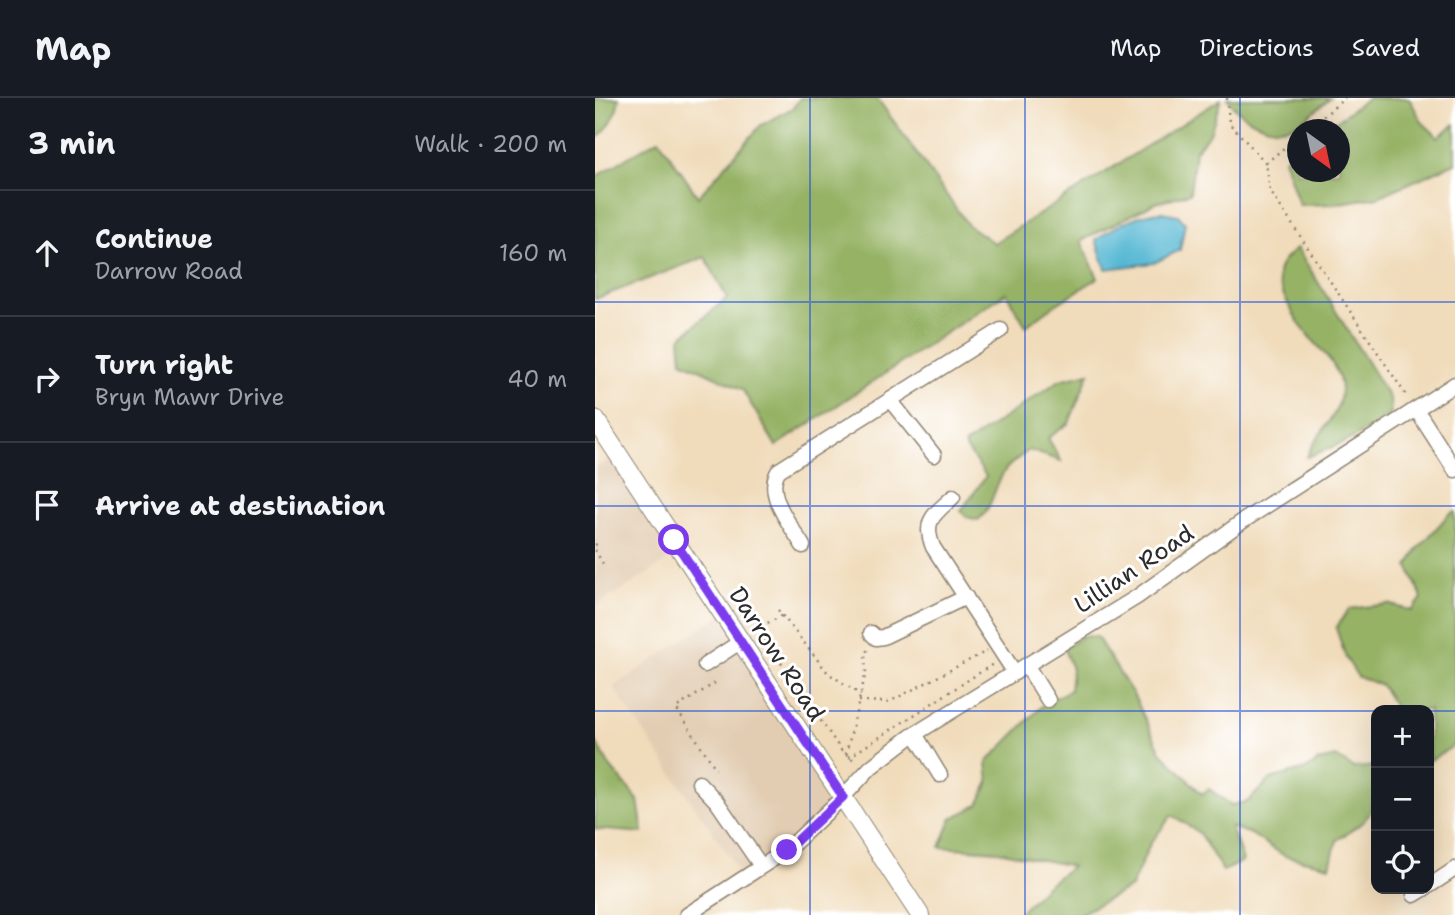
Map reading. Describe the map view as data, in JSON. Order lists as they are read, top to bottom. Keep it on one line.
{"streets":{"main road":["Darrow Road"],"street":["Lillian Road"]},"crossings":[["Lillian Road","Darrow Road"]],"north":"bottom right","page":{"header":"Map","nav":["Map","Directions","Saved"],"heading":["3 min","Walk · 200 m"],"list":[["Continue","Darrow Road","160 m"],["Turn right","Bryn Mawr Drive","40 m"],"Arrive at destination"],"map_buttons":["+","−"]}}
